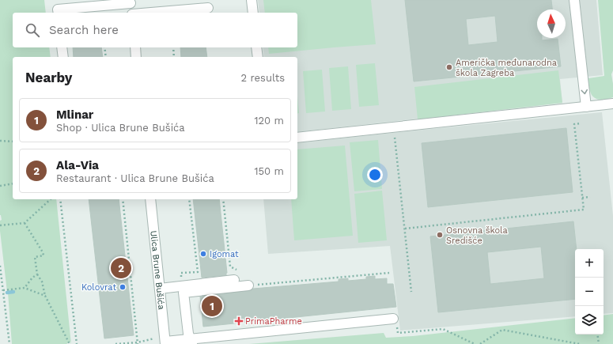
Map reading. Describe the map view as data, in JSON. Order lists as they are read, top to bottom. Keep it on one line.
{"streets":{"street":["Ulica Brune Bušića"]},"places":{"other":["Američka međunarodna škola Zagreba","Osnovna škola Središće","Igomat","Kolovrat"],"health":["PrimaPharme"]},"north":"top","page":{"search":"Search here","heading":["Nearby","2 results"],"list":[{"mark":"1","name":"Mlinar","note":"Shop · Ulica Brune Bušića","value":"120 m"},{"mark":"2","name":"Ala-Via","note":"Restaurant · Ulica Brune Bušića","value":"150 m"}],"map_buttons":["+","−"],"pins":["2","1"]}}
